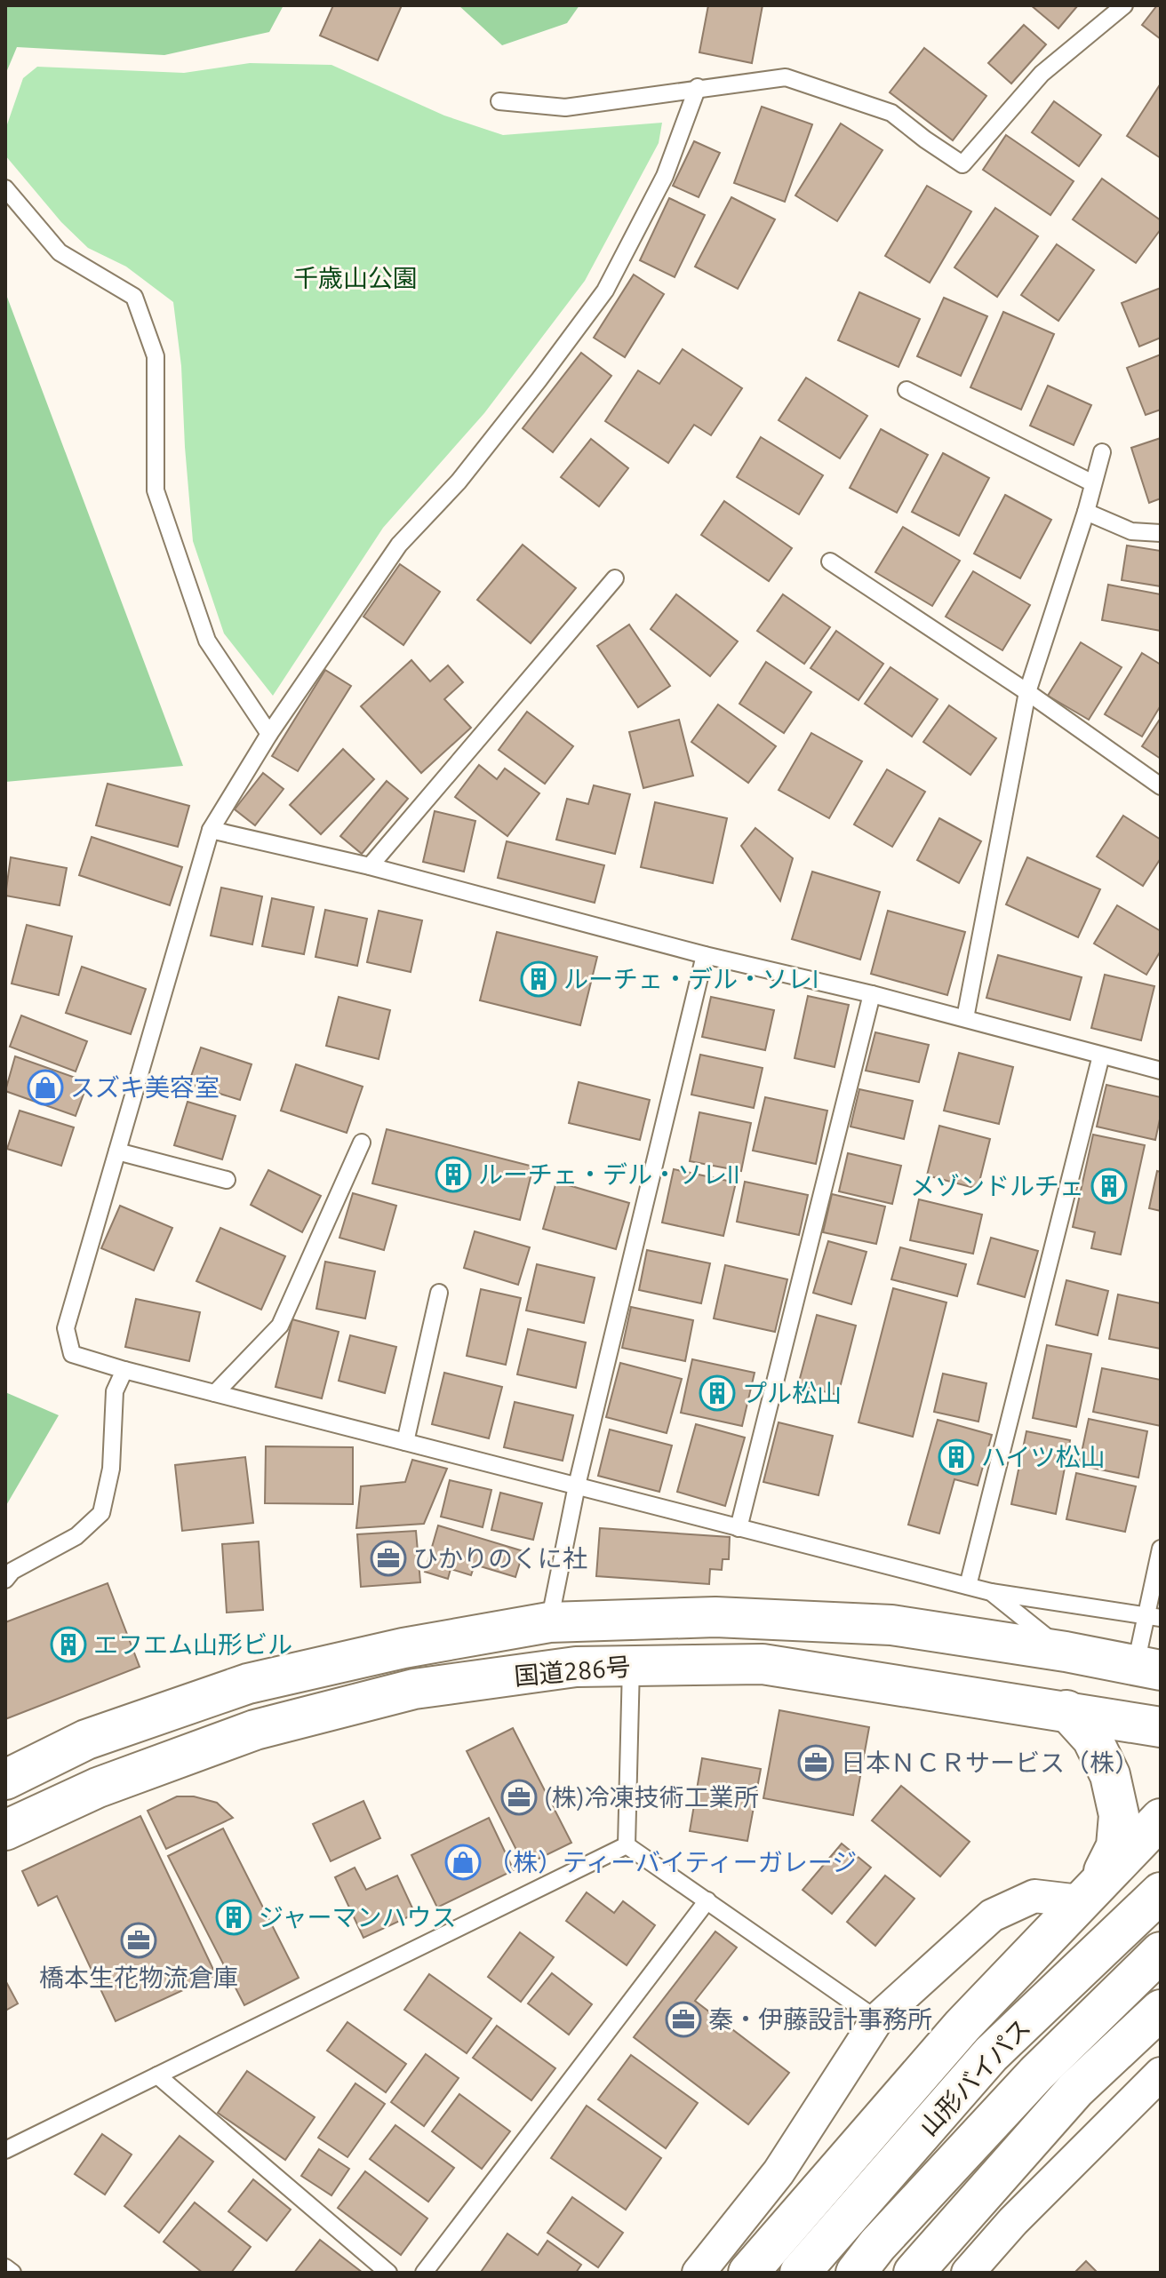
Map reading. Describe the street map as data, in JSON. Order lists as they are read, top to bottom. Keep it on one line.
{"streets":{"highway":["国道286号","山形バイパス"]},"parks":["千歳山公園"],"places":{"building":["ルーチェ・デル・ソレI","ルーチェ・デル・ソレII","メゾンドルチェ","プル松山","ハイツ松山","エフエム山形ビル","ジャーマンハウス"],"shop":["スズキ美容室","（株）ティーバイティーガレージ"],"office":["ひかりのくに社","日本ＮＣＲサービス（株）","(株)冷凍技術工業所","橋本生花物流倉庫","秦・伊藤設計事務所"]}}
